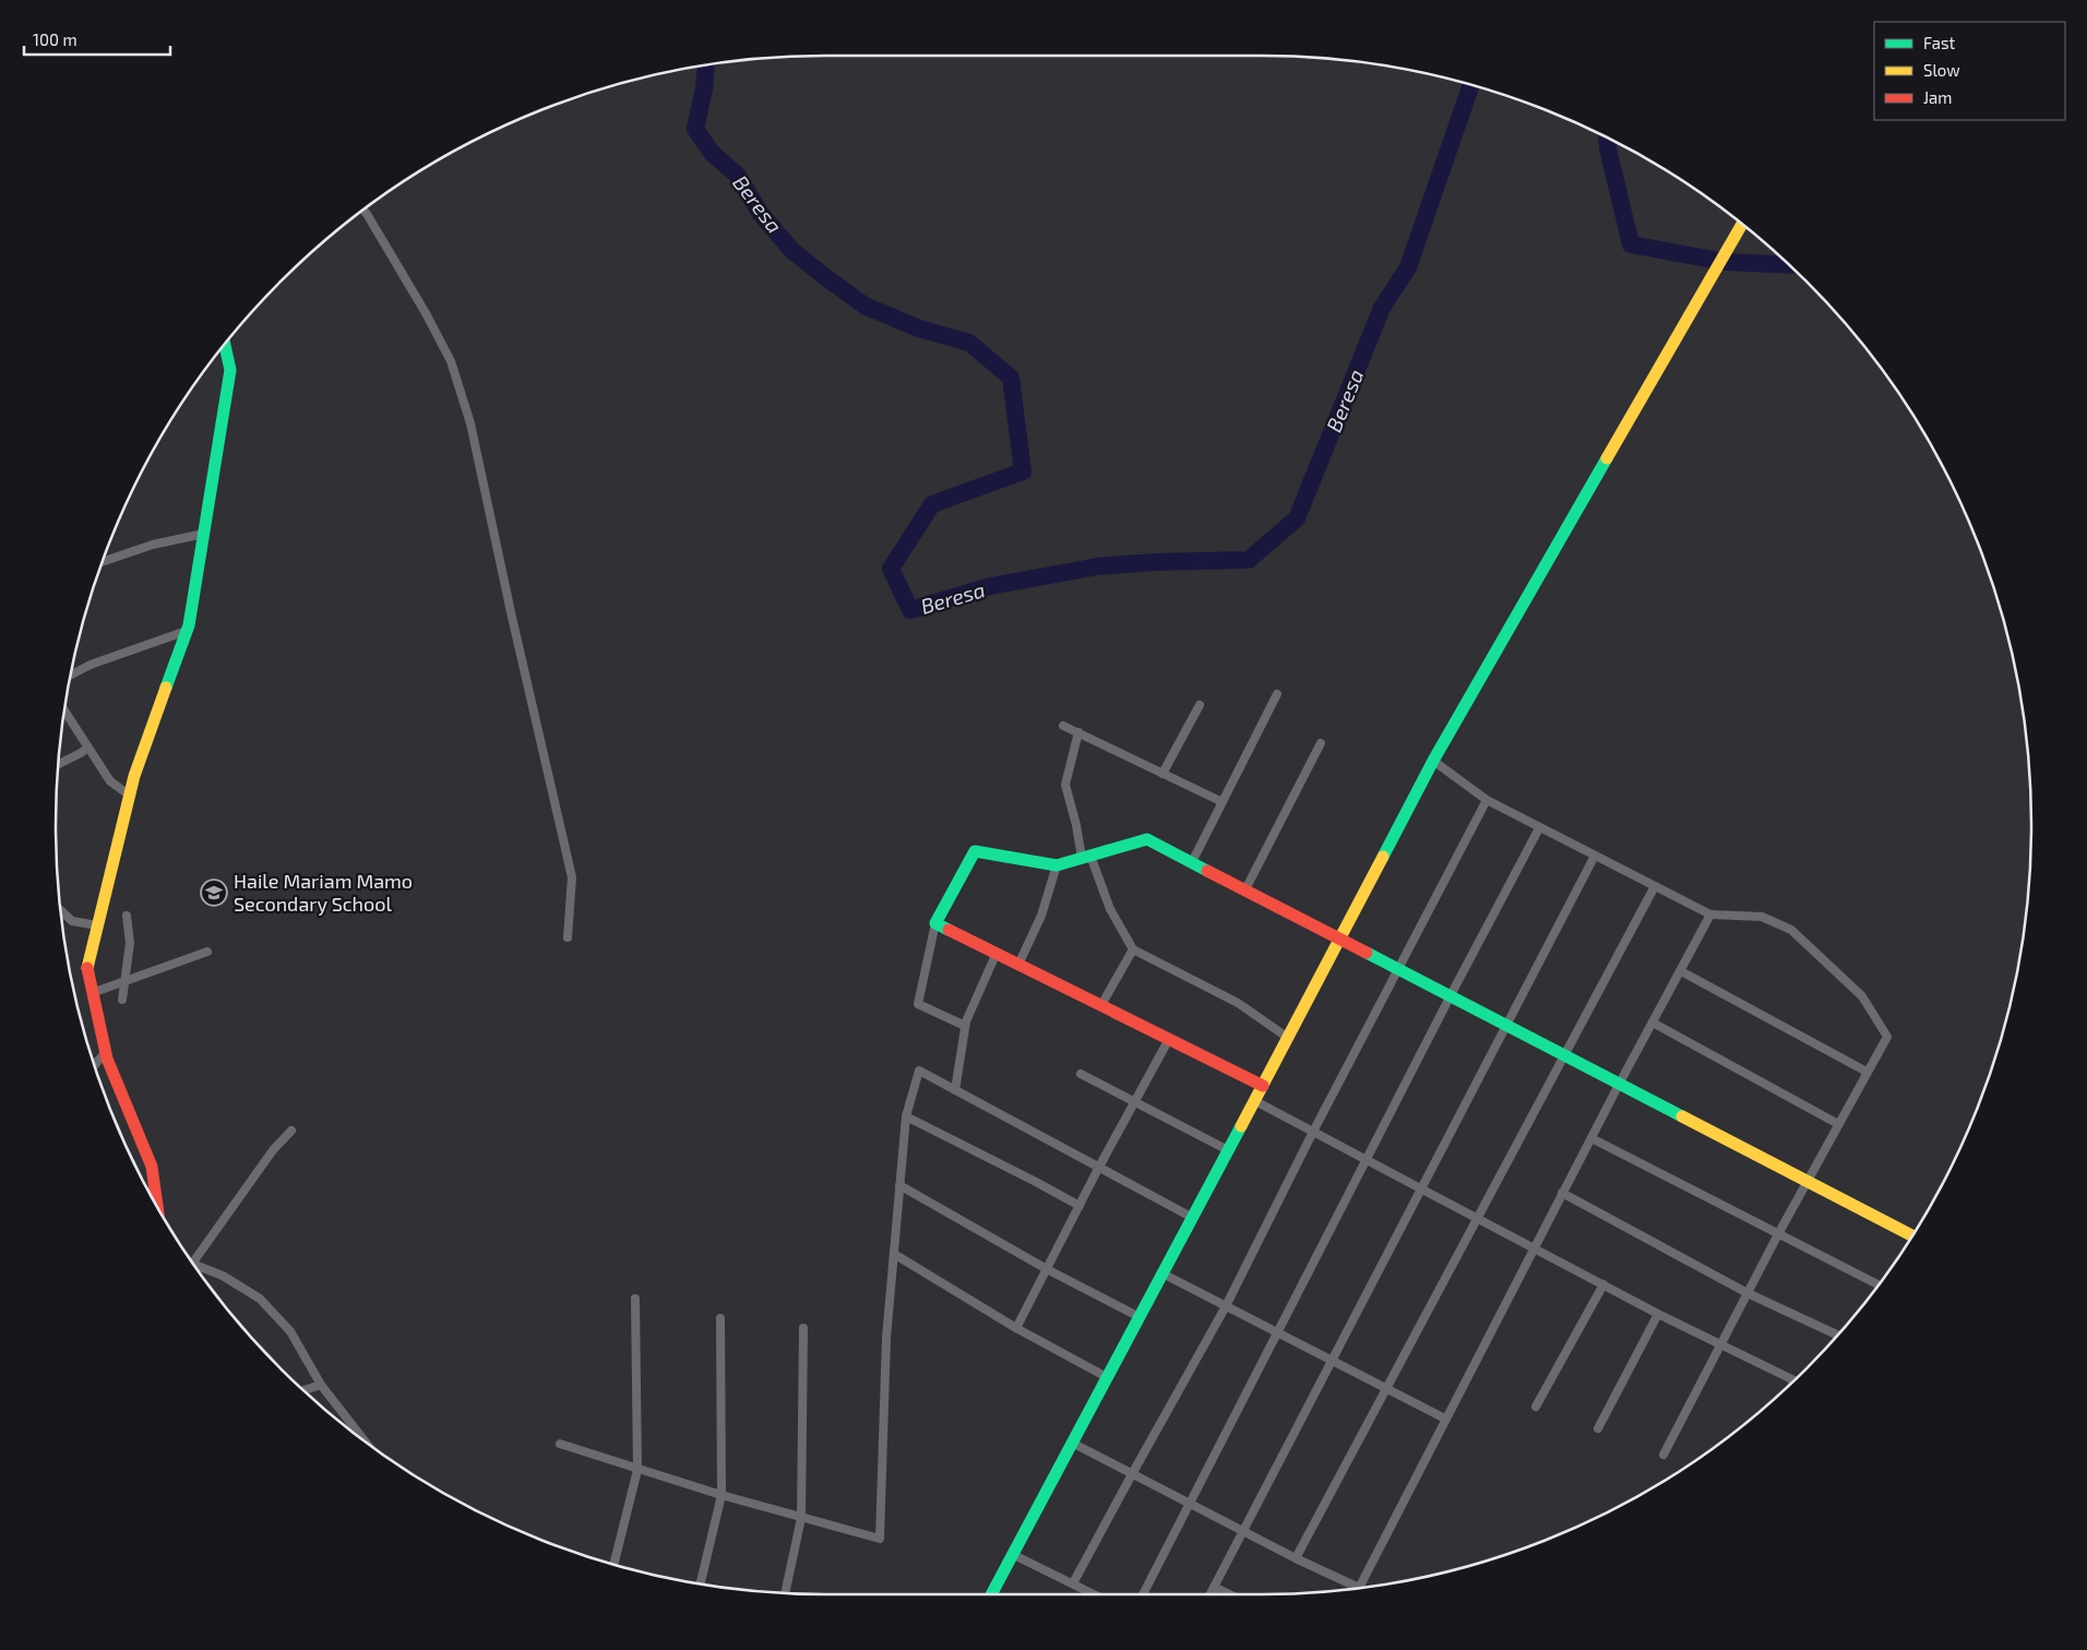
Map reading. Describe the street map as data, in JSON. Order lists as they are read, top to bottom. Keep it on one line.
{"water":["Beresa"],"places":{"school or university":["Haile Mariam Mamo Secondary School"]},"legend":["Fast","Slow","Jam"],"scale_bar":"100 m"}
